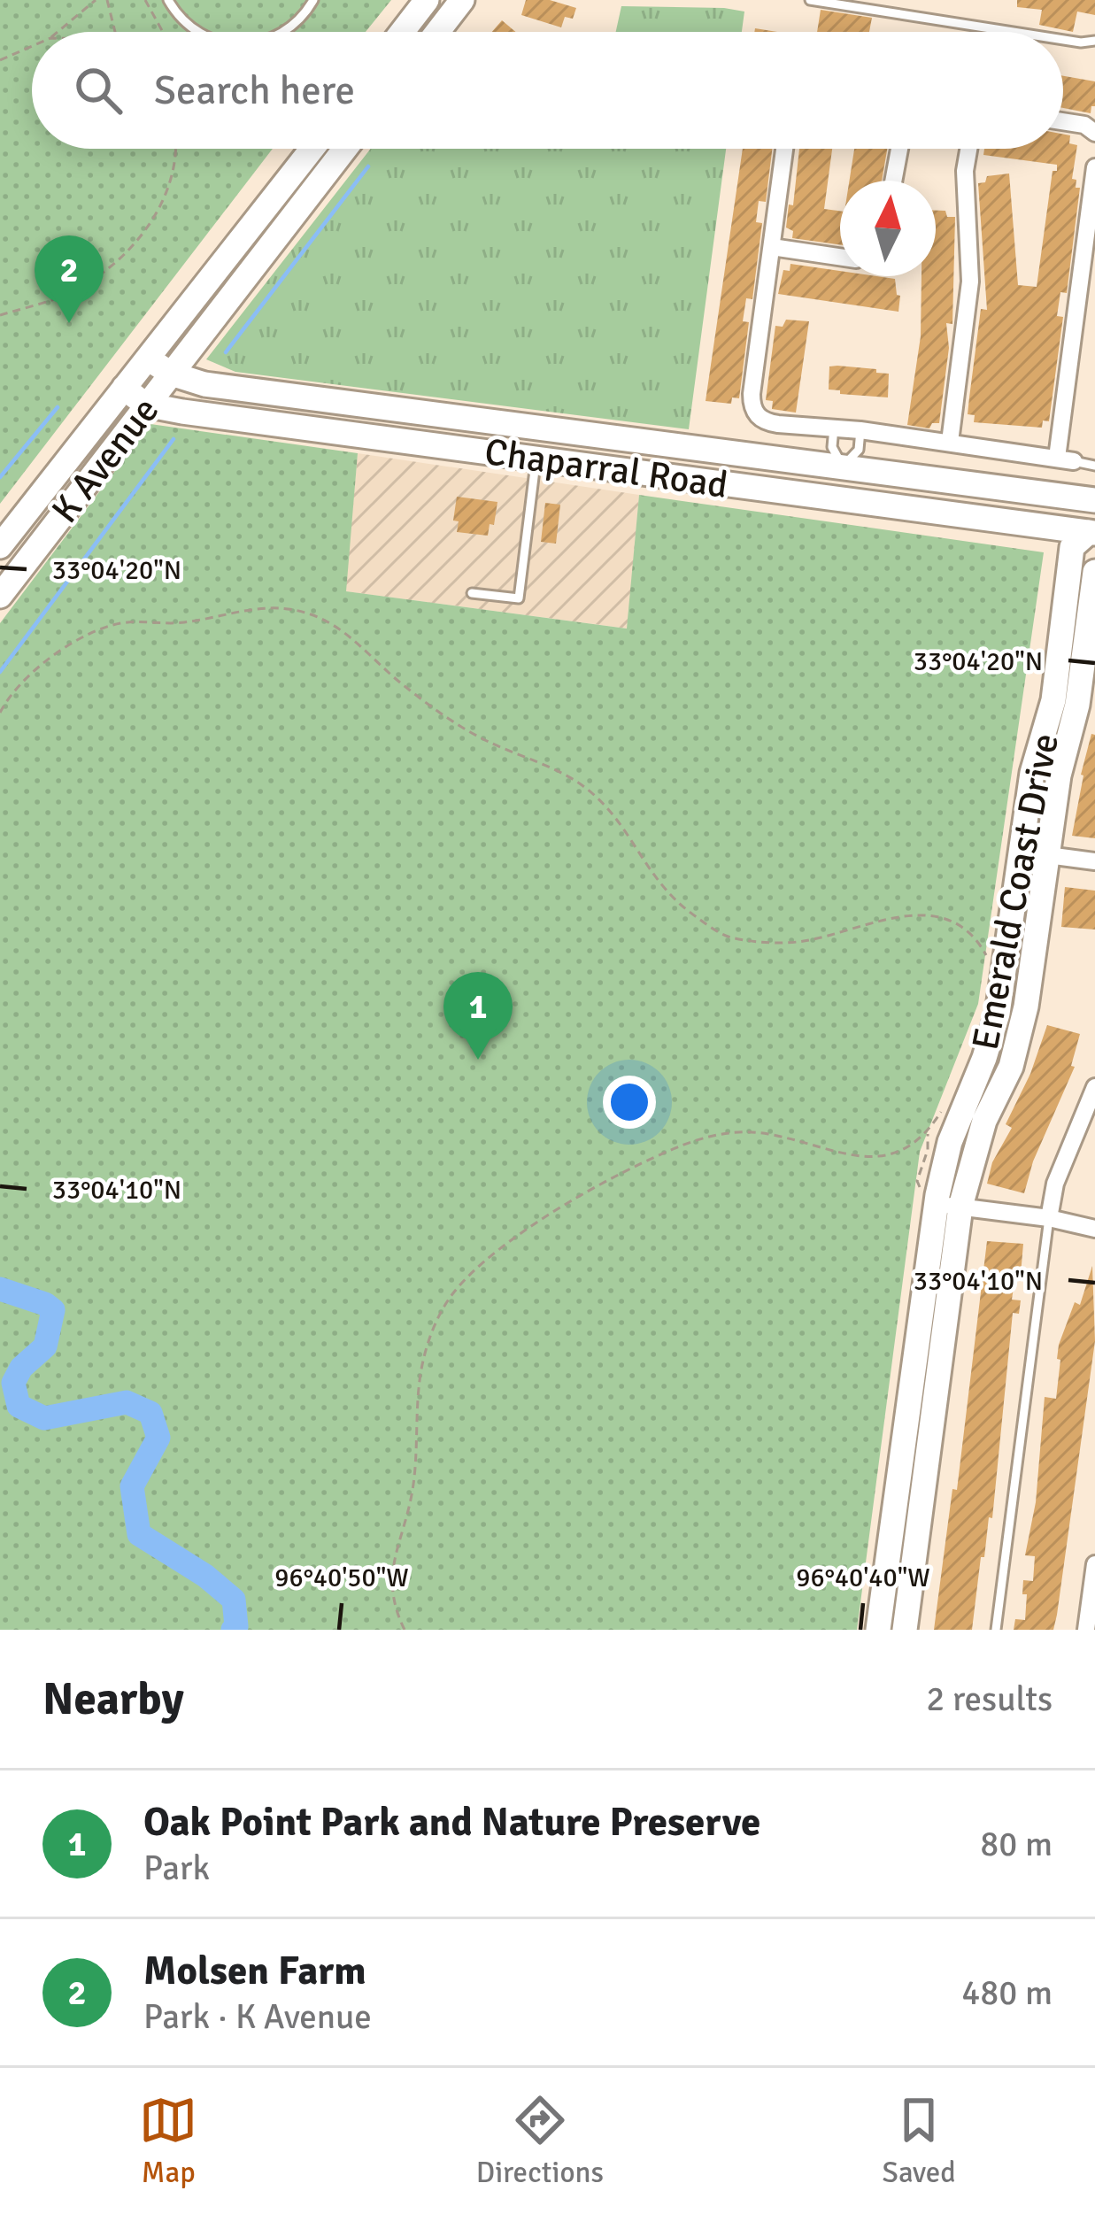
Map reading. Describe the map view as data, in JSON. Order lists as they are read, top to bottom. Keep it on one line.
{"streets":{"main road":["K Avenue","Chaparral Road","Emerald Coast Drive"]},"crossings":[["K Avenue","Chaparral Road"],["Chaparral Road","Emerald Coast Drive"]],"north":"top","page":{"search":"Search here","pins":["2","1"],"heading":["Nearby","2 results"],"list":[{"mark":"1","name":"Oak Point Park and Nature Preserve","note":"Park","value":"80 m"},{"mark":"2","name":"Molsen Farm","note":"Park · K Avenue","value":"480 m"}],"nav":["Map","Directions","Saved"]},"coordinates":["33°04'20\"N","33°04'10\"N","96°40'50\"W","96°40'40\"W"]}
